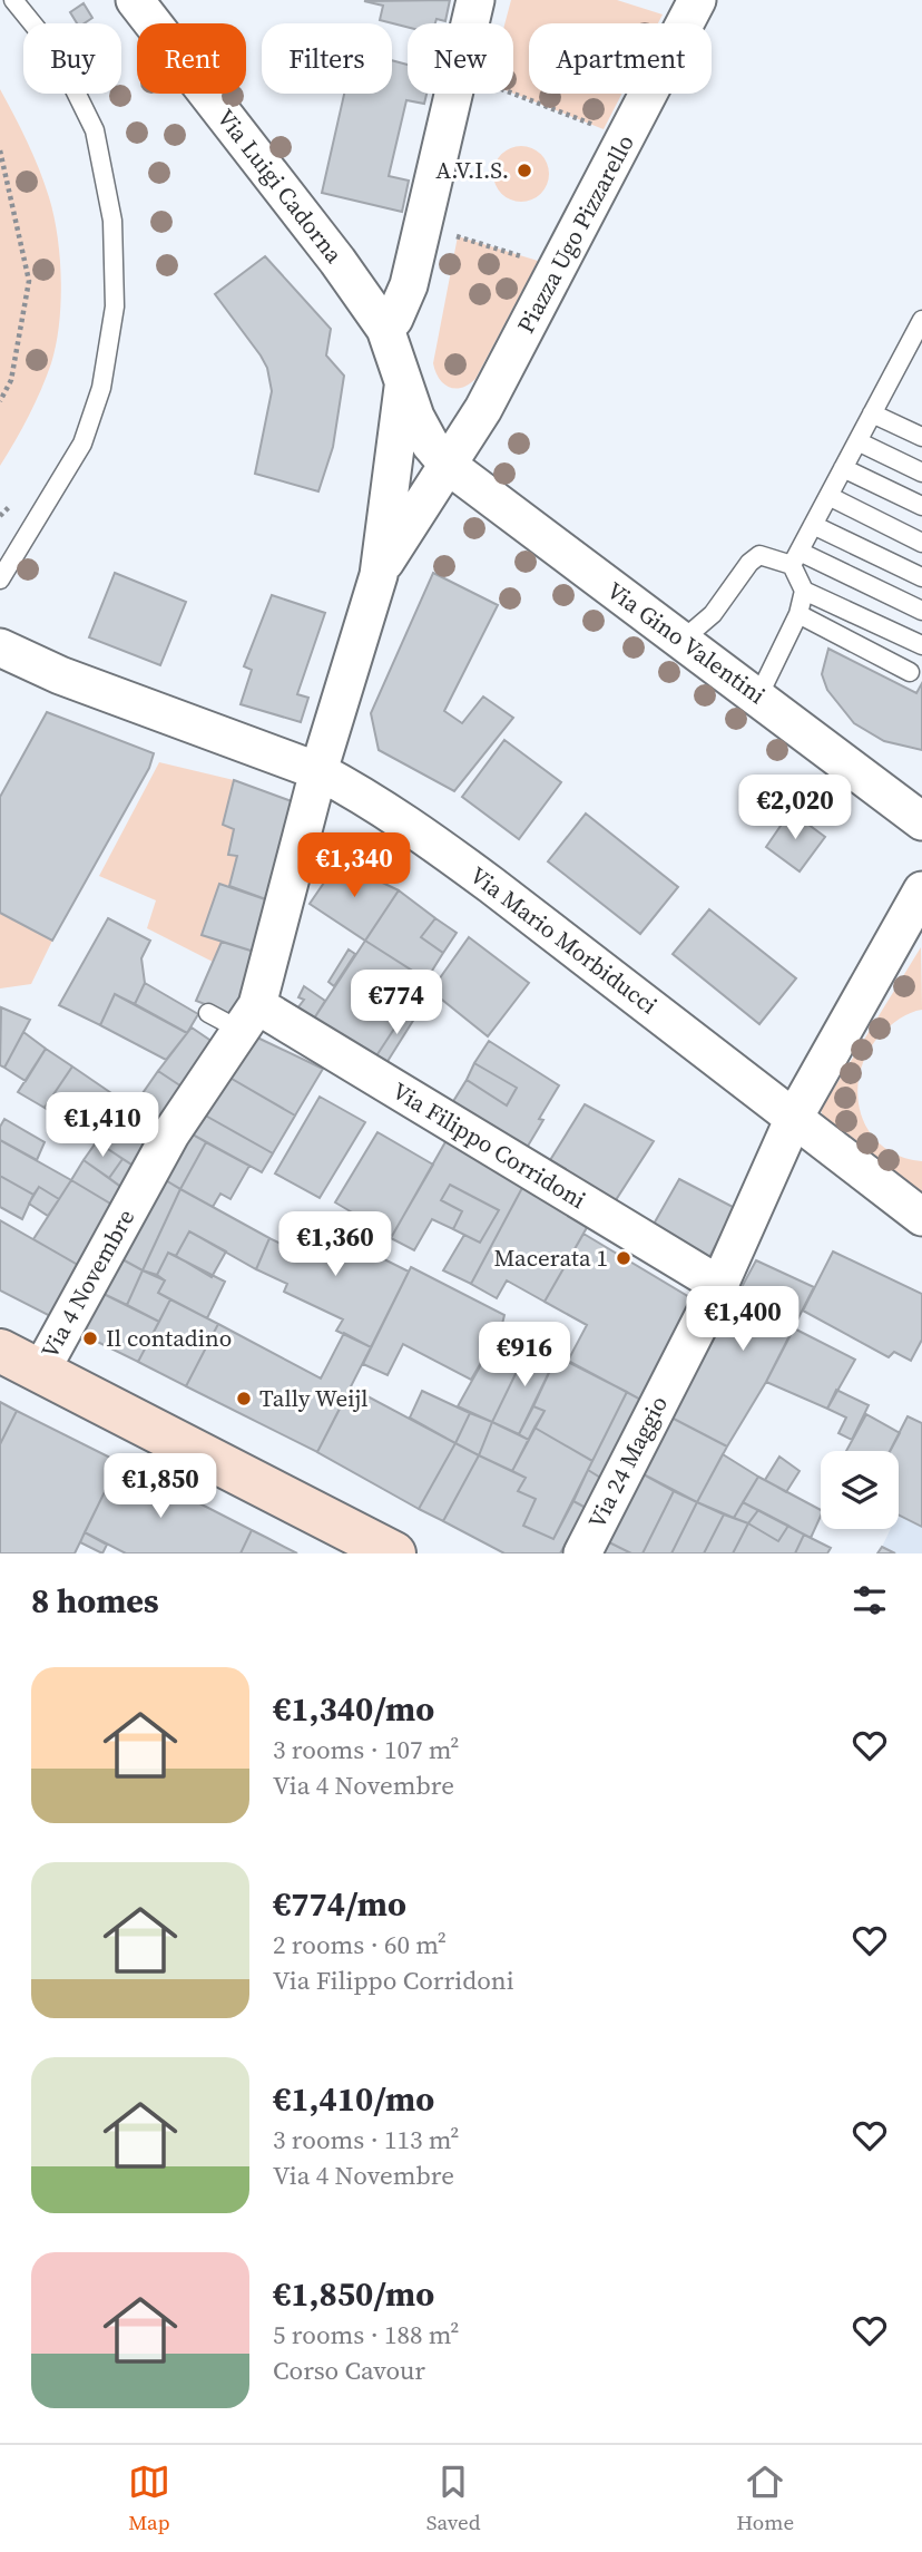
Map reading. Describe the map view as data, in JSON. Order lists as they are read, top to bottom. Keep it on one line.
{"streets":{"street":["Via Luigi Cadorna","Piazza Ugo Pizzarello","Via Gino Valentini","Via Mario Morbiducci","Via Filippo Corridoni","Via 4 Novembre","Via 24 Maggio"]},"crossings":[["Via Luigi Cadorna","Piazza Ugo Pizzarello"],["Piazza Ugo Pizzarello","Via Gino Valentini"],["Piazza Ugo Pizzarello","Via Mario Morbiducci"],["Piazza Ugo Pizzarello","Via 4 Novembre"],["Via Mario Morbiducci","Via 4 Novembre"],["Via Mario Morbiducci","Via 24 Maggio"],["Via Filippo Corridoni","Via 4 Novembre"],["Via Filippo Corridoni","Via 24 Maggio"]],"places":["A.V.I.S.","Macerata 1","Il contadino","Tally Weijl"],"page":{"chip":["Buy","Rent","Filters","New","Apartment"],"price":["€2,020","€1,340","€774","€1,410","€1,360","€1,400","€916","€1,850"],"heading":"8 homes","list":[{"name":"€1,340/mo","note":"3 rooms · 107 m² · Via 4 Novembre"},{"name":"€774/mo","note":"2 rooms · 60 m² · Via Filippo Corridoni"},{"name":"€1,410/mo","note":"3 rooms · 113 m² · Via 4 Novembre"},{"name":"€1,850/mo","note":"5 rooms · 188 m² · Corso Cavour"}],"tabs":["Map","Saved","Home"]}}
